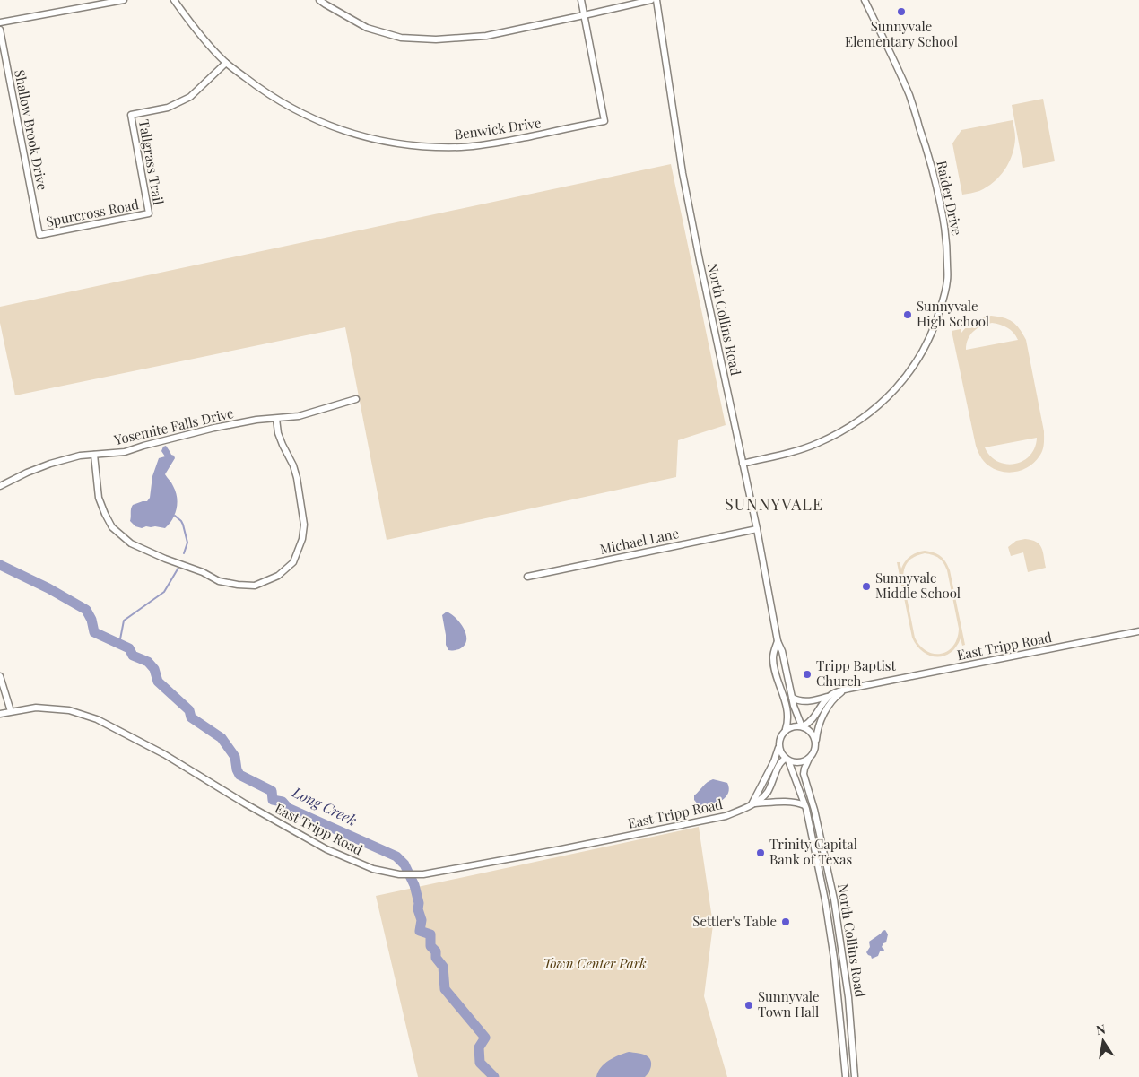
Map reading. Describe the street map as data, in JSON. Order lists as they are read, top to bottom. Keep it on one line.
{"streets":{"street":["Benwick Drive","Shallow Brook Drive","Tallgrass Trail","Raider Drive","Spurcross Road","North Collins Road","Yosemite Falls Drive","Michael Lane","East Tripp Road"]},"crossings":[["Benwick Drive","Tallgrass Trail"],["Shallow Brook Drive","Spurcross Road"],["Tallgrass Trail","Spurcross Road"],["Raider Drive","North Collins Road"],["North Collins Road","Michael Lane"],["North Collins Road","East Tripp Road"]],"districts":["SUNNYVALE"],"water":["Long Creek"],"parks":["Town Center Park"],"places":["Sunnyvale Elementary School","Sunnyvale High School","Sunnyvale Middle School","Tripp Baptist Church","Trinity Capital Bank of Texas","Settler's Table","Sunnyvale Town Hall"],"north":"top"}
